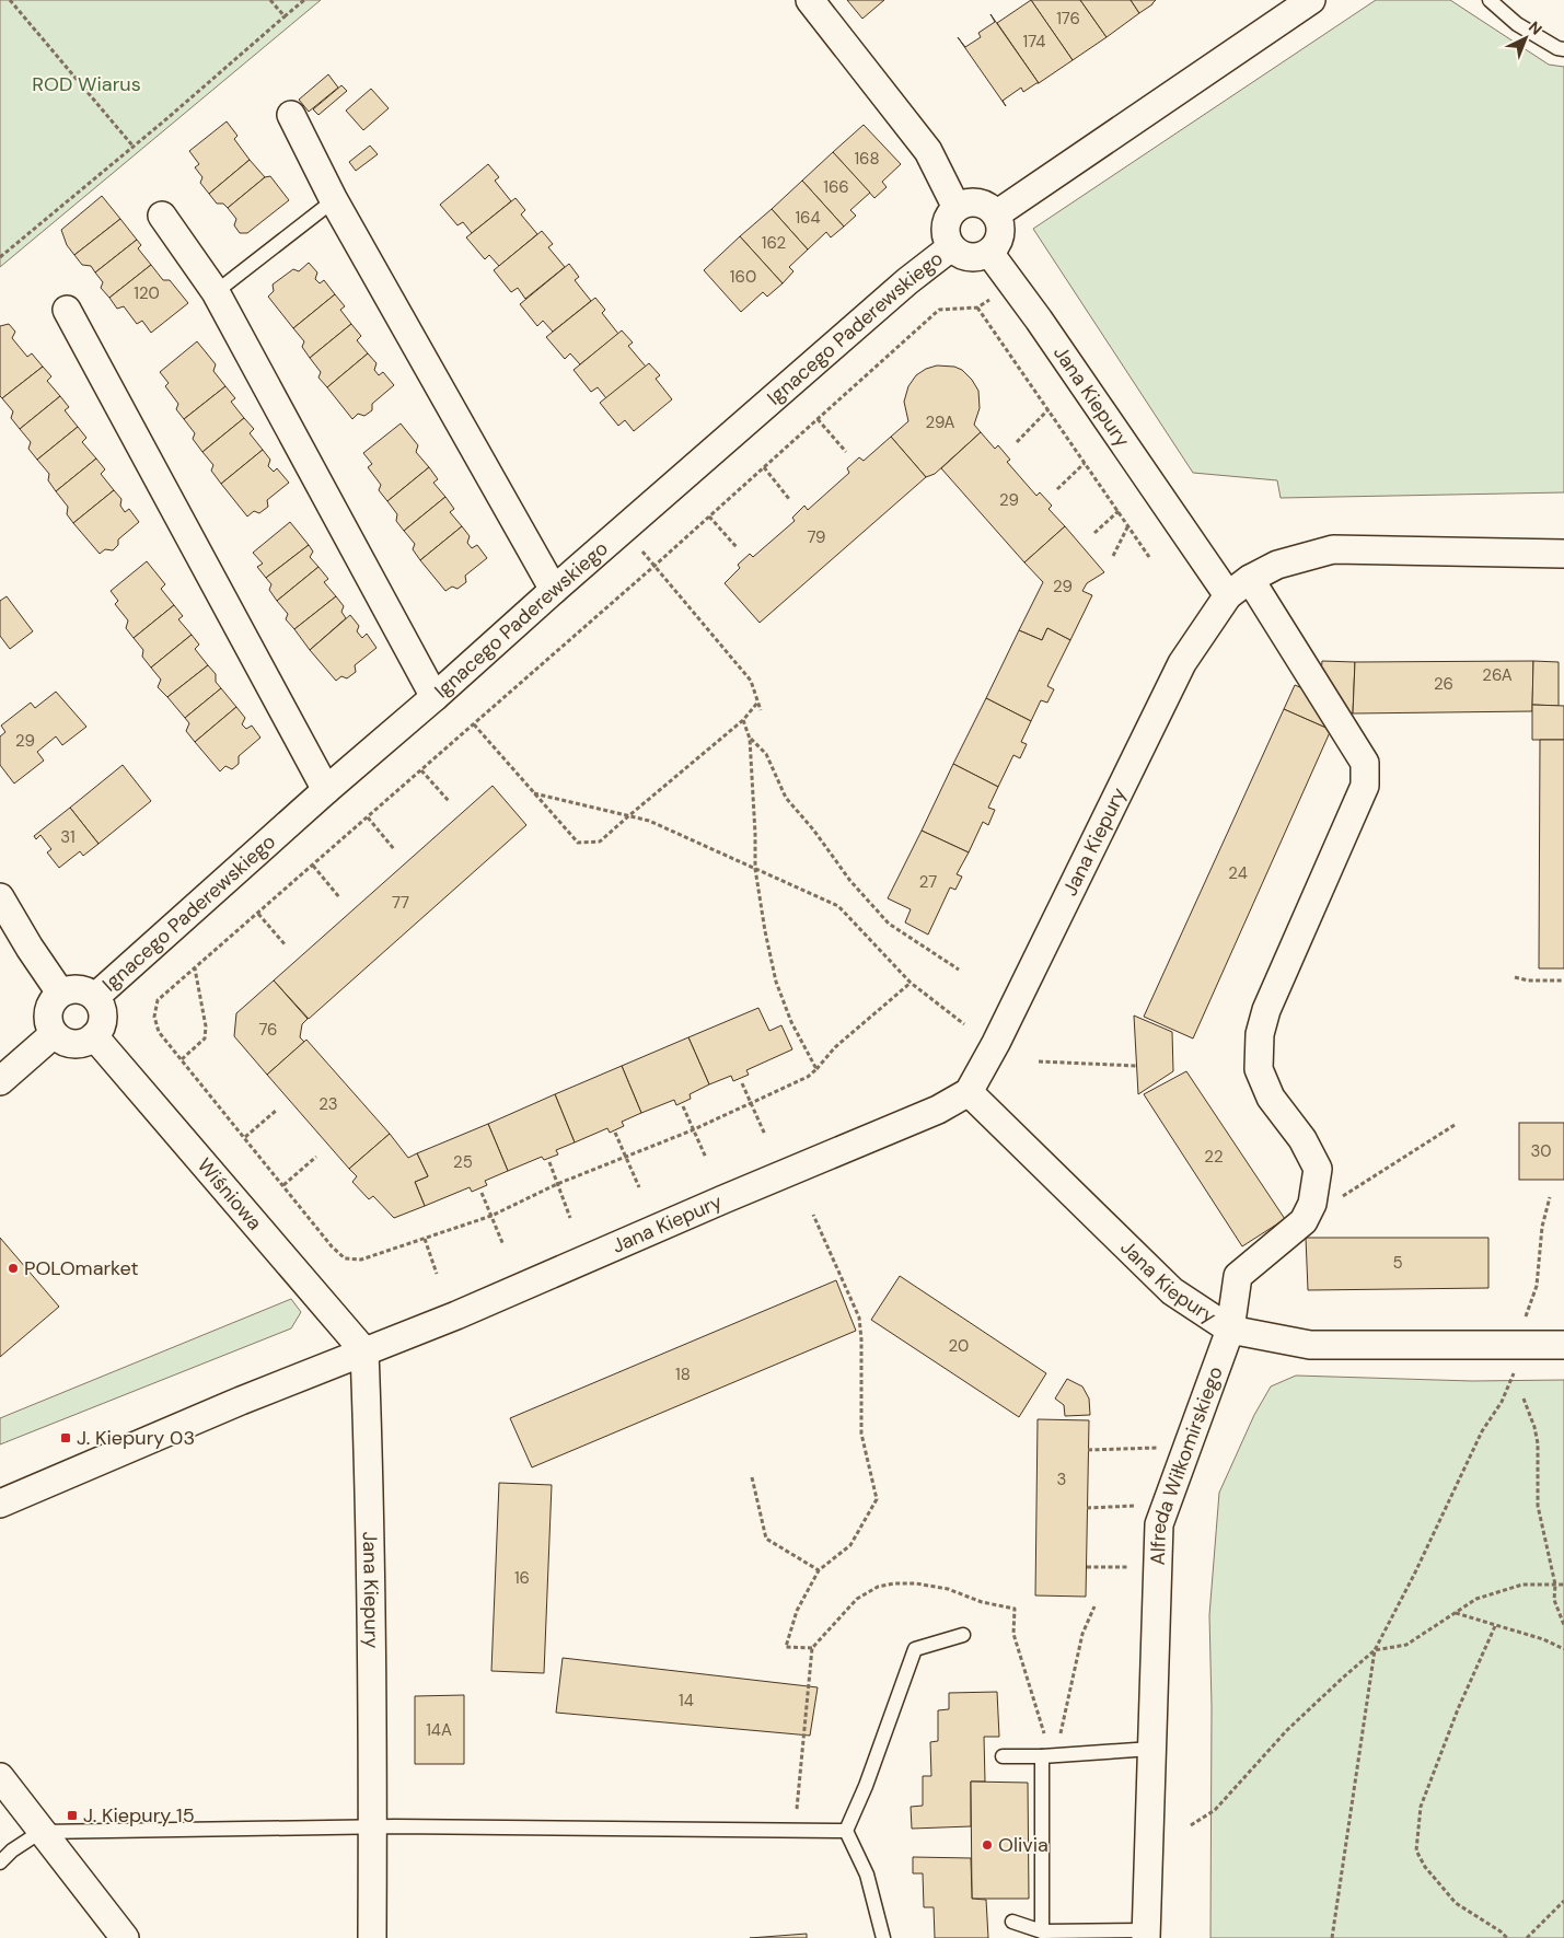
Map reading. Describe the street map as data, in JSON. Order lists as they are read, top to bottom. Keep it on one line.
{"streets":{"street":["Ignacego Paderewskiego","Jana Kiepury","Wiśniowa","Alfreda Wiłkomirskiego"]},"crossings":[["Ignacego Paderewskiego","Jana Kiepury"],["Ignacego Paderewskiego","Wiśniowa"],["Jana Kiepury","Wiśniowa"],["Jana Kiepury","Alfreda Wiłkomirskiego"]],"parks":["ROD Wiarus"],"places":{"other":["POLOmarket","Olivia"],"transit":["J. Kiepury 03","J. Kiepury 15"]},"house_numbers":["176","174","168","166","164","162","160","120","29A","29","79","29","26A","26","29","31","24","27","77","76","23","30","22","25","5","20","18","3","16","14","14A"],"north":"top right"}
